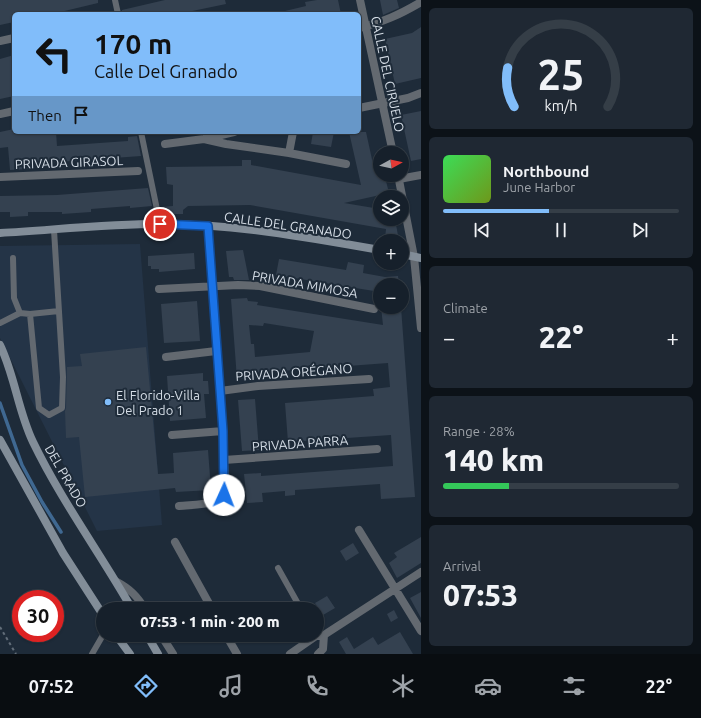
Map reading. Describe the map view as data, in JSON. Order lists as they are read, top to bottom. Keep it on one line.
{"streets":{"main road":["CALLE DEL GRANADO","DEL PRADO"],"street":["CALLE DEL CIRUELO","PRIVADA GIRASOL","PRIVADA MIMOSA","PRIVADA ORÉGANO","PRIVADA PARRA"]},"places":["El Florido-Villa Del Prado 1"],"north":"right","page":{"turn":["170 m","Calle Del Granado"],"then":"Then","map_buttons":["+","−"],"song":["Northbound","June Harbor"],"tile":["Climate",["Range · 28%","140 km"],["Arrival","07:53"]],"heat":["−","22°","+"],"limit":"30","trip":"07:53 · 1 min · 200 m","tabs":["07:52","22°"],"gauge":["25","km/h"]}}
